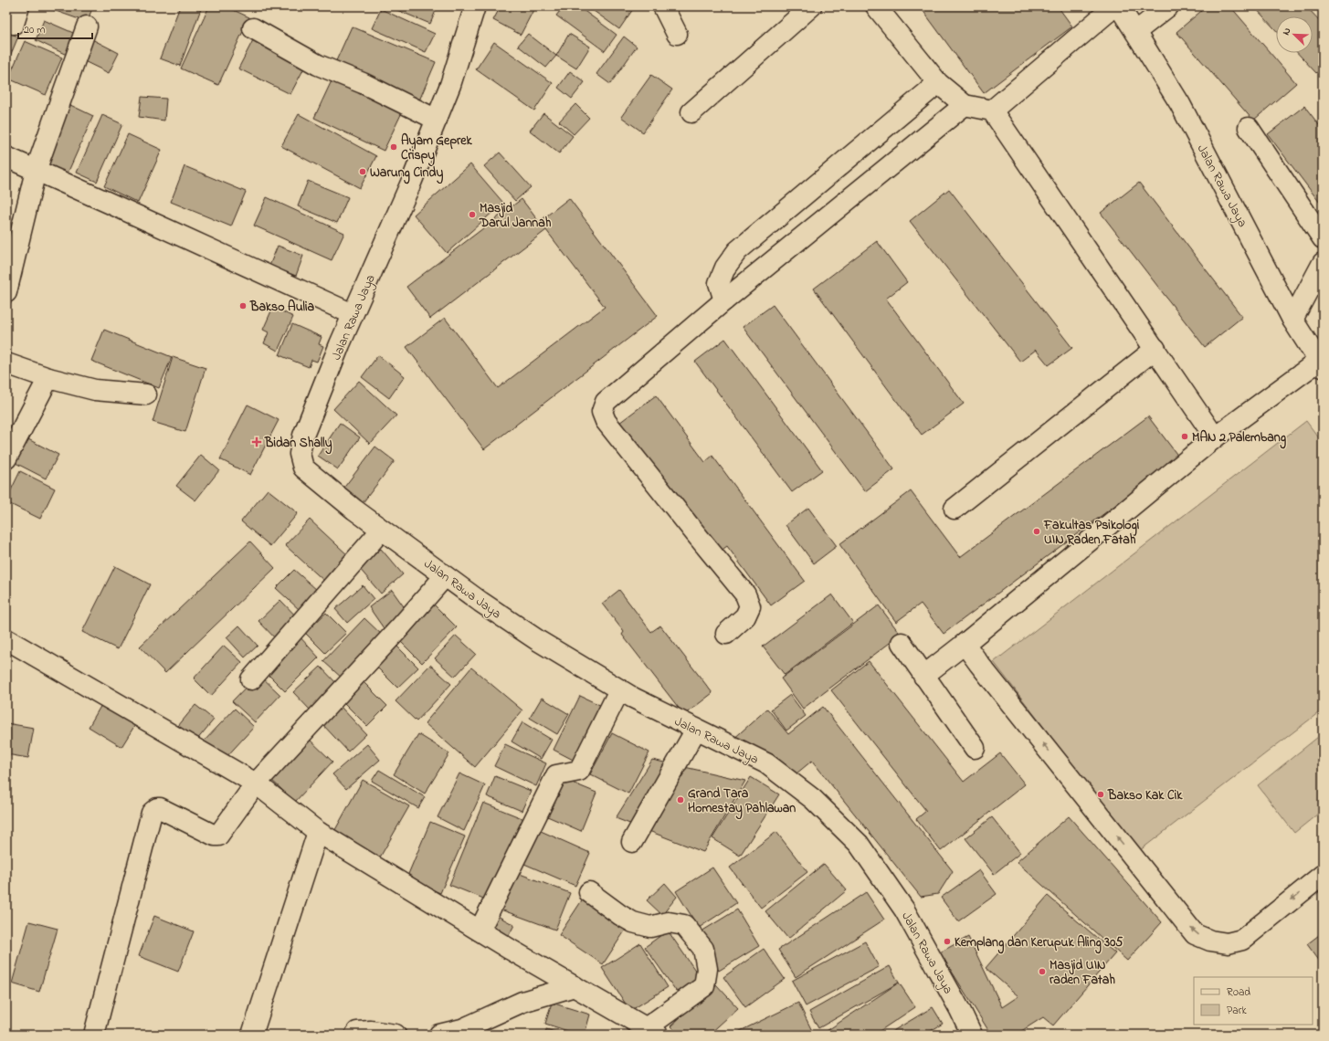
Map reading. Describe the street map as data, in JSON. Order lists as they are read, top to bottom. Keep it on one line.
{"streets":{"street":["Jalan Rawa Jaya"]},"places":{"other":["Ayam Geprek Crispy","Warung Cindy","Masjid Darul Jannah","Bakso Aulia","MAN 2 Palembang","Fakultas Psikologi UIN Raden Fatah","Bakso Kak Cik","Grand Tara Homestay Pahlawan","Kemplang dan Kerupuk Aling 305","Masjid UIN raden Fatah"],"health":["Bidan Shally"]},"legend":["Road","Park"],"scale_bar":"20 m","north":"top left"}
